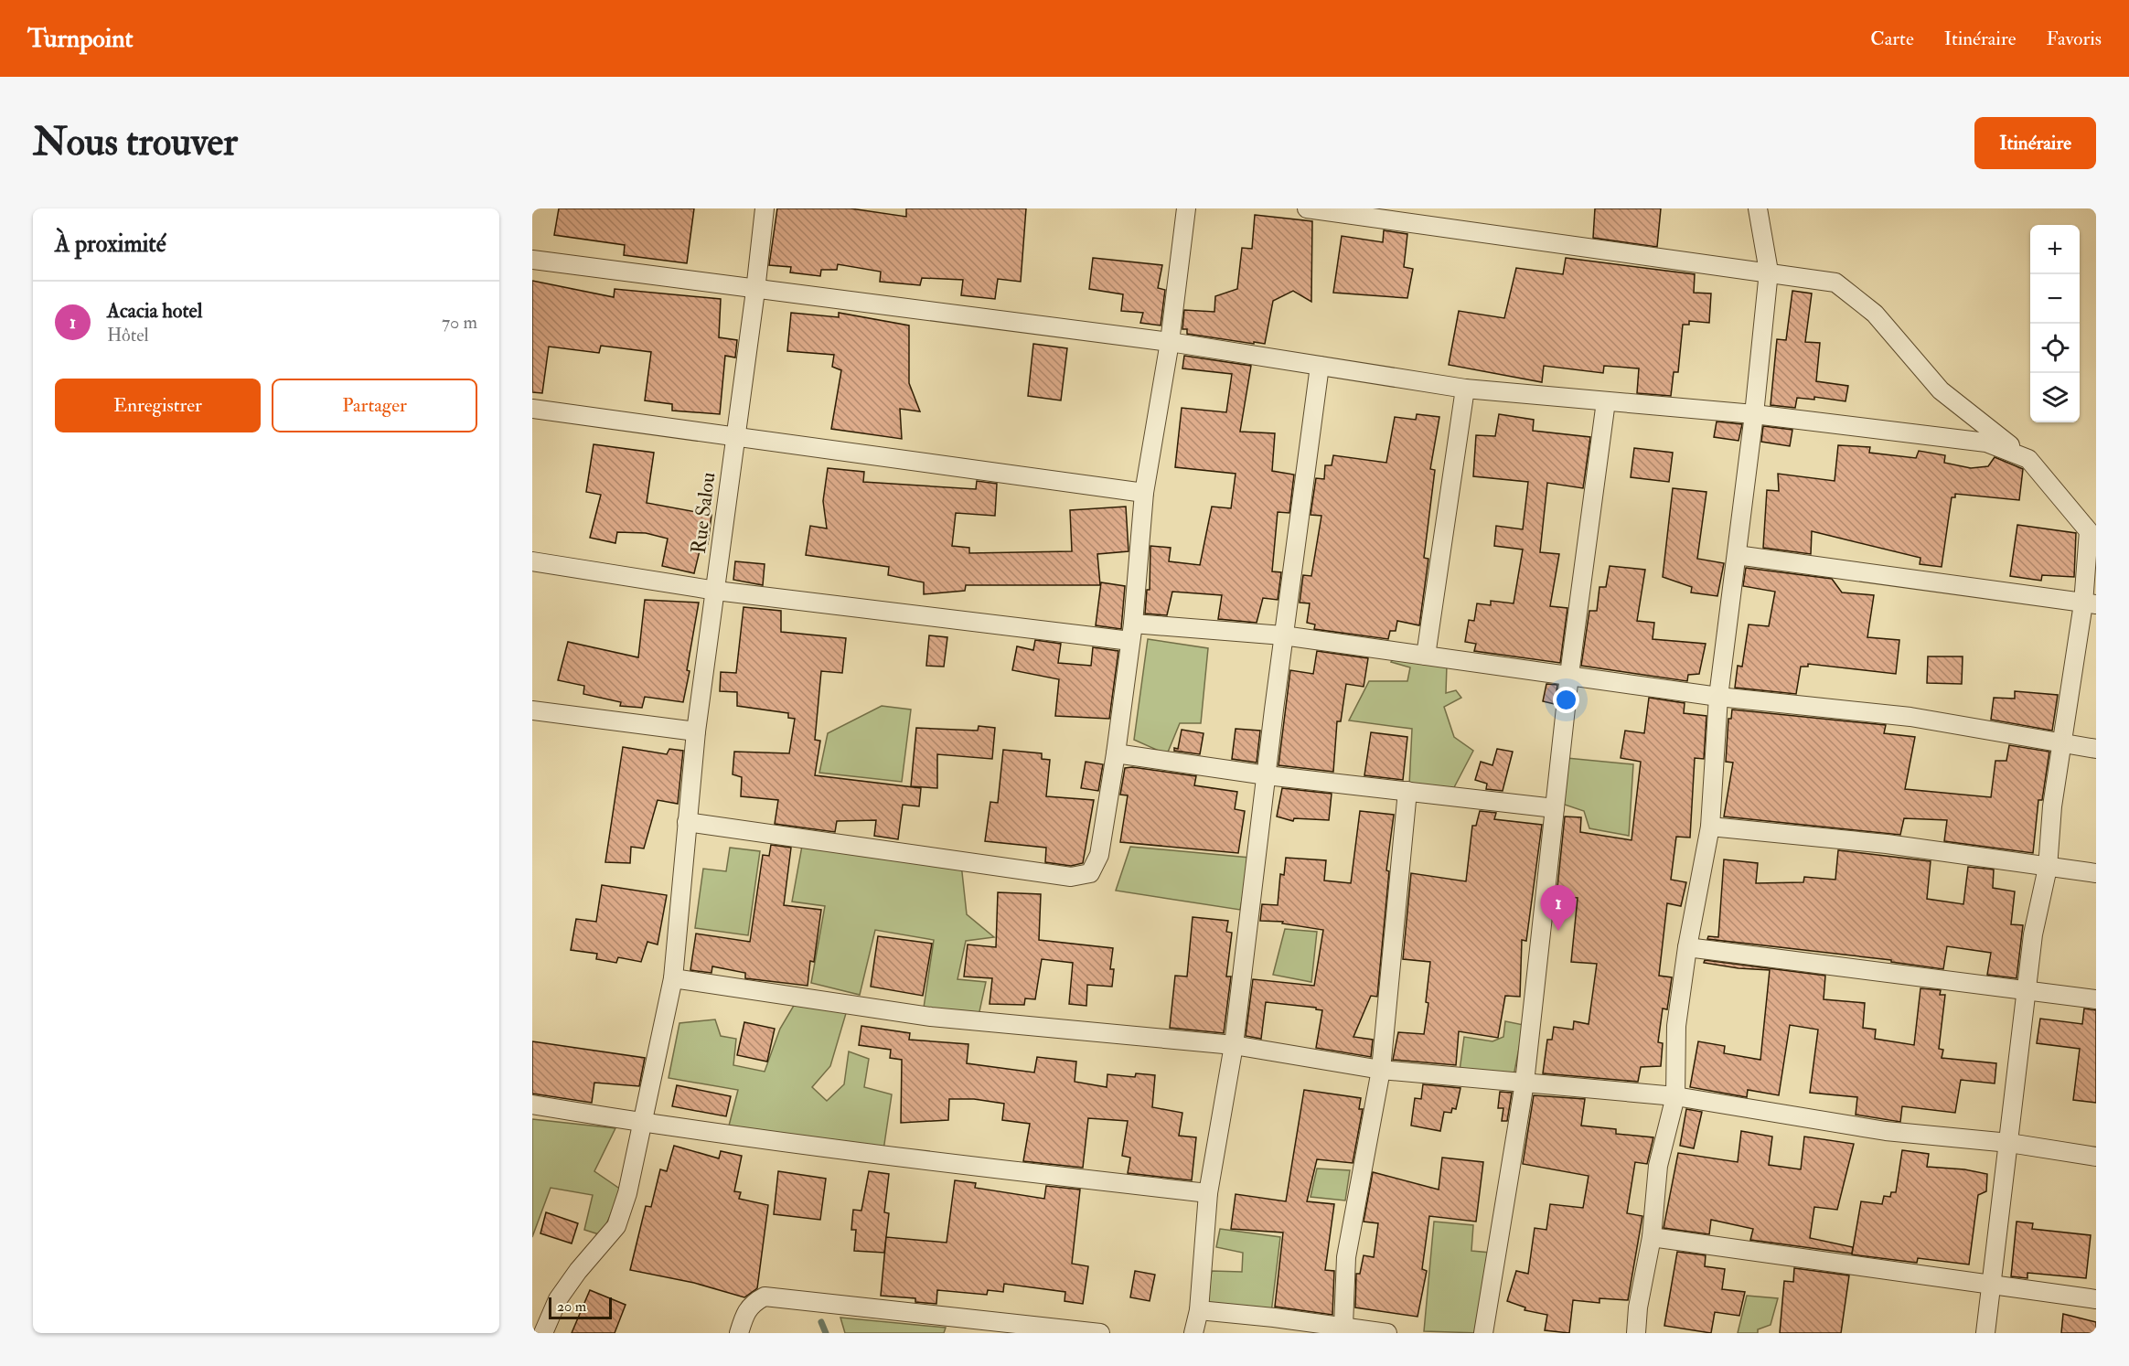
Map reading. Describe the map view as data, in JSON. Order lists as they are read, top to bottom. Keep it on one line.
{"streets":{"street":["Rue Salou"]},"scale_bar":"20 m","page":{"header":"Turnpoint","nav":["Carte","Itinéraire","Favoris"],"buttons":["Itinéraire",["Enregistrer","Partager"]],"title":"Nous trouver","heading":"À proximité","map_buttons":["+","−"],"list":[{"mark":"1","name":"Acacia hotel","note":"Hôtel","value":"70 m"}],"pins":"1","scale":"20 m"}}
